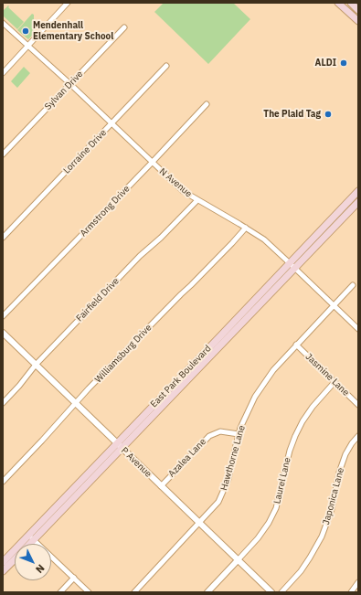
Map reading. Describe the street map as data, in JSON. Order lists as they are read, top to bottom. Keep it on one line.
{"streets":{"main road":["East Park Boulevard"],"street":["Sylvan Drive","Lorraine Drive","N Avenue","Armstrong Drive","Fairfield Drive","Williamsburg Drive","Jasmine Lane","Azalea Lane","Hawthorne Lane","P Avenue","Laurel Lane","Japonica Lane"]},"crossings":[["Sylvan Drive","N Avenue"],["Lorraine Drive","N Avenue"],["N Avenue","Armstrong Drive"],["N Avenue","Fairfield Drive"],["N Avenue","Williamsburg Drive"],["N Avenue","East Park Boulevard"],["N Avenue","Hawthorne Lane"],["Fairfield Drive","P Avenue"],["Williamsburg Drive","P Avenue"],["Jasmine Lane","Hawthorne Lane"],["Jasmine Lane","Laurel Lane"],["East Park Boulevard","P Avenue"],["Azalea Lane","Hawthorne Lane"],["Azalea Lane","P Avenue"],["Hawthorne Lane","P Avenue"],["P Avenue","Laurel Lane"]],"places":["Mendenhall Elementary School","ALDI","The Plaid Tag"],"north":"bottom right"}
